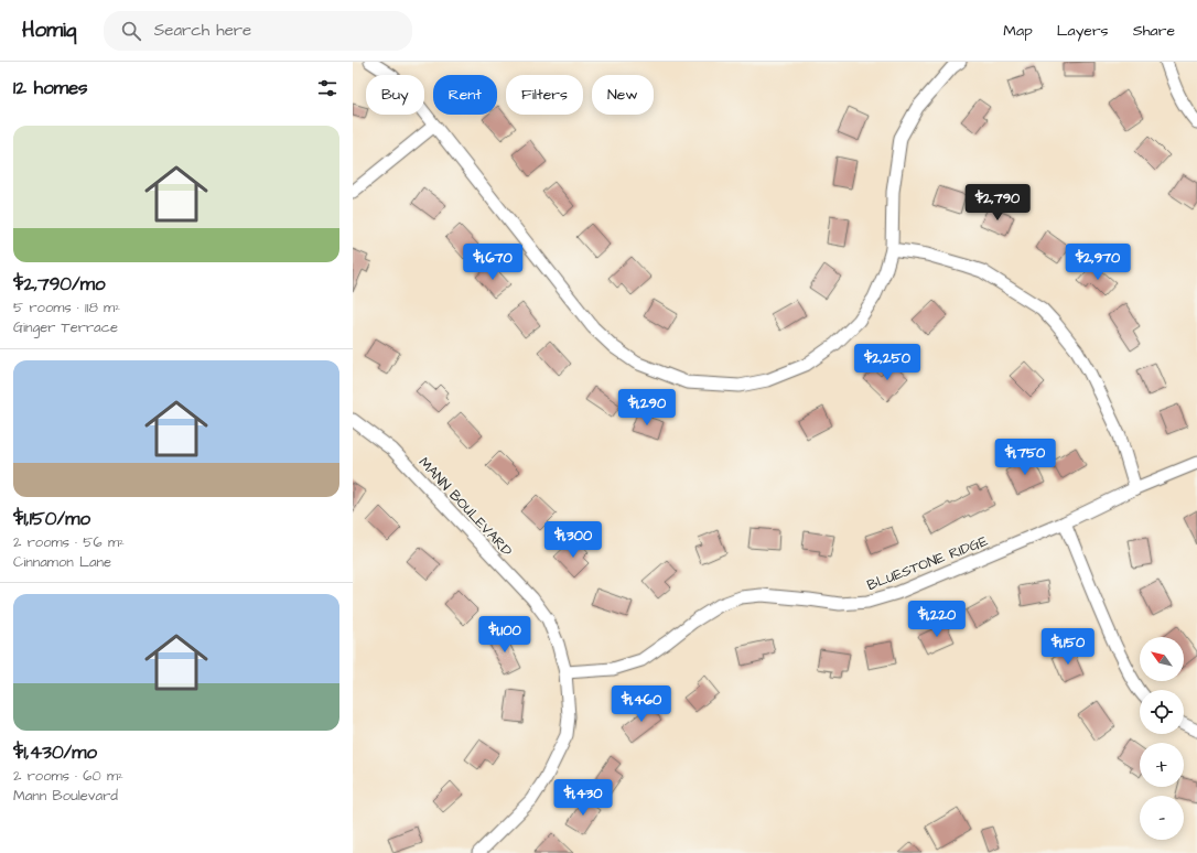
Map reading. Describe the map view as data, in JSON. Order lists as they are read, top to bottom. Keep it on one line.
{"streets":{"street":["MANN BOULEVARD","BLUESTONE RIDGE"]},"crossings":[["MANN BOULEVARD","BLUESTONE RIDGE"]],"north":"top left","page":{"header":"Homiq","search":"Search here","nav":["Map","Layers","Share"],"heading":"12 homes","chip":["Buy","Rent","Filters","New"],"list":[{"name":"$2,790/mo","note":"5 rooms · 118 m² · Ginger Terrace"},{"name":"$1,150/mo","note":"2 rooms · 56 m² · Cinnamon Lane"},{"name":"$1,430/mo","note":"2 rooms · 60 m² · Mann Boulevard"}],"price":["$2,790","$1,670","$2,970","$2,250","$1,290","$1,750","$1,300","$1,220","$1,100","$1,150","$1,460","$1,430"],"map_buttons":["+","−"]}}
